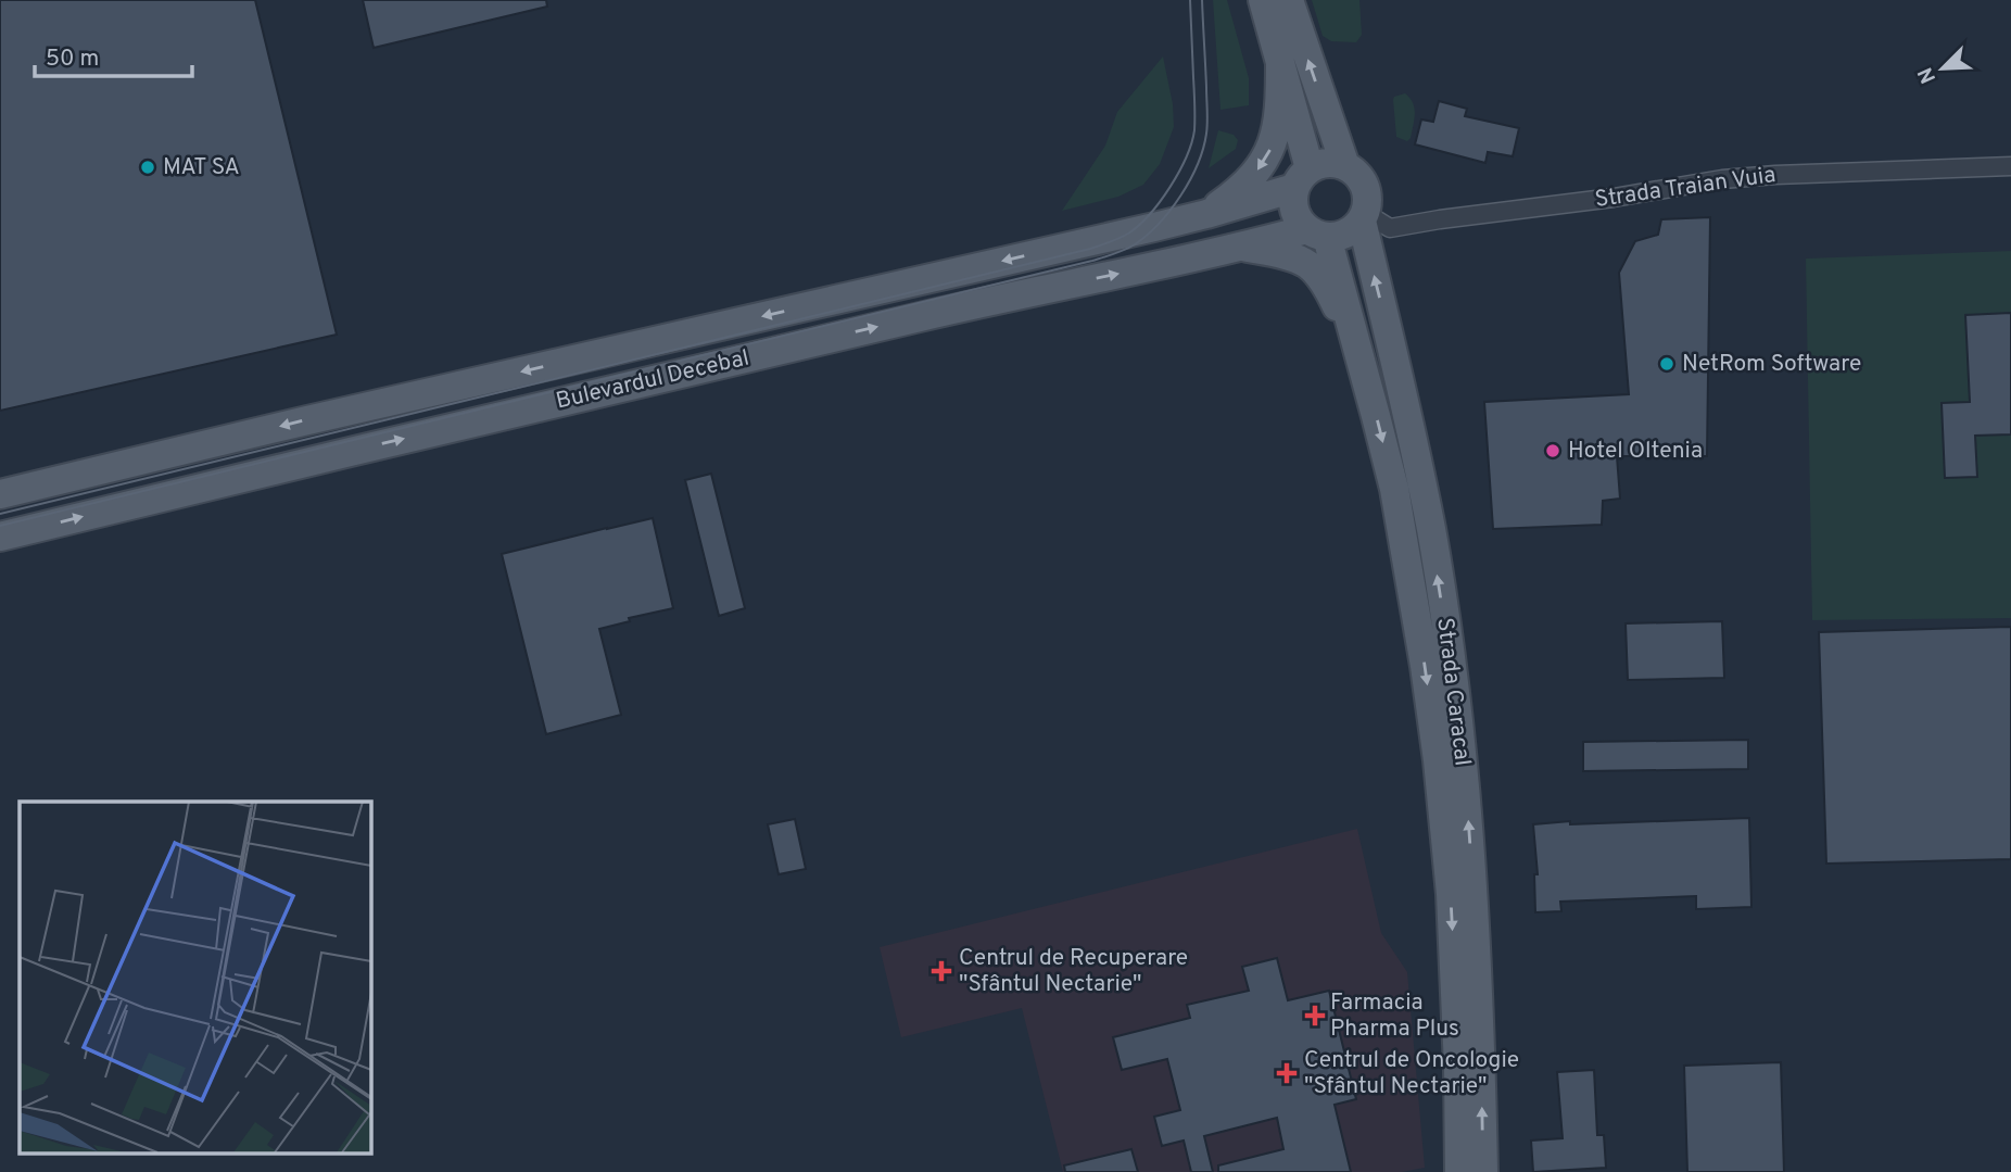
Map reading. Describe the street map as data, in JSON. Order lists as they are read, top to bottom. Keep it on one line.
{"streets":{"main road":["Bulevardul Decebal","Strada Caracal"],"street":["Strada Traian Vuia"]},"crossings":[["Strada Traian Vuia","Bulevardul Decebal"],["Strada Traian Vuia","Strada Caracal"],["Bulevardul Decebal","Strada Caracal"]],"places":{"other":["MAT SA","NetRom Software","Hotel Oltenia"],"health":["Centrul de Recuperare \"Sfântul Nectarie\"","Farmacia Pharma Plus","Centrul de Oncologie \"Sfântul Nectarie\""]},"scale_bar":"50 m","north":"bottom left"}
